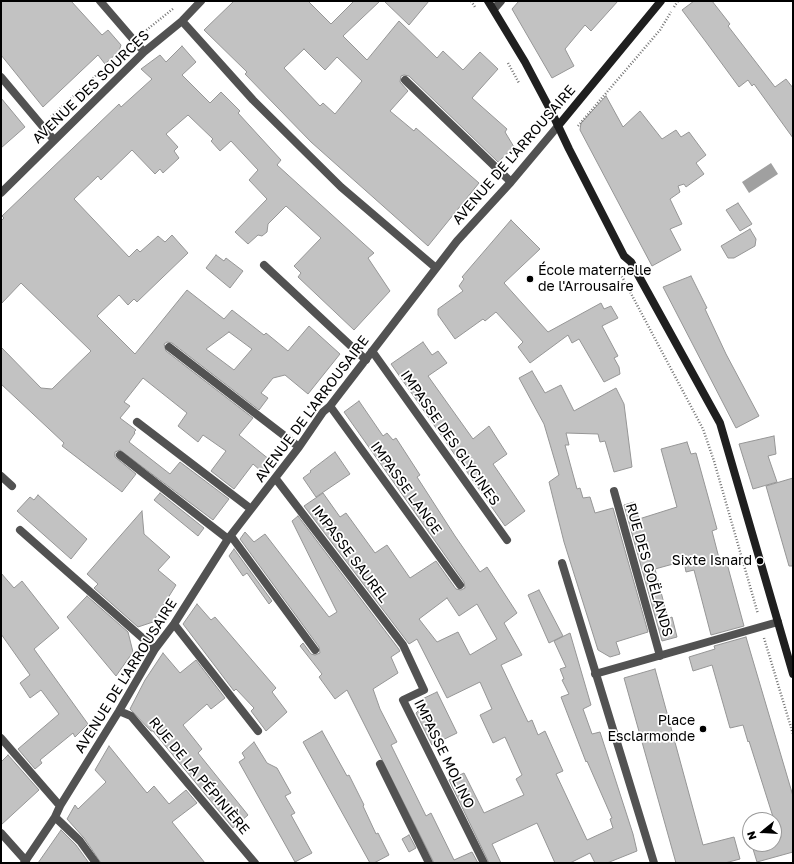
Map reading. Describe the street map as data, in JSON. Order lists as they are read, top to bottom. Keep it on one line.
{"streets":{"street":["AVENUE DES SOURCES","AVENUE DE L'ARROUSAIRE","IMPASSE DES GLYCINES","IMPASSE LANGE","IMPASSE SAUREL","RUE DES GOËLANDS","IMPASSE MOLINO","RUE DE LA PÉPINIÈRE"]},"crossings":[["AVENUE DE L'ARROUSAIRE","IMPASSE DES GLYCINES"],["AVENUE DE L'ARROUSAIRE","IMPASSE LANGE"],["AVENUE DE L'ARROUSAIRE","IMPASSE SAUREL"],["AVENUE DE L'ARROUSAIRE","RUE DE LA PÉPINIÈRE"],["IMPASSE SAUREL","IMPASSE MOLINO"]],"places":["École maternelle de l'Arrousaire","Sixte Isnard","Place Esclarmonde"],"north":"left"}
